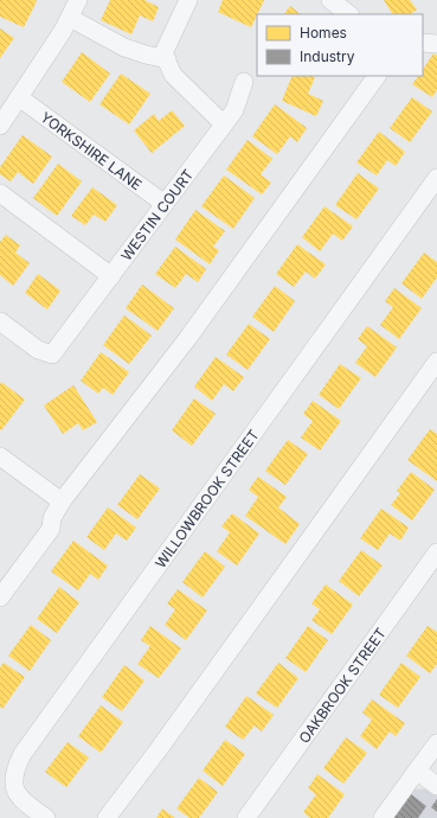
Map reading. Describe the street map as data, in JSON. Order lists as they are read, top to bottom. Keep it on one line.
{"streets":{"street":["YORKSHIRE LANE","WESTIN COURT","WILLOWBROOK STREET","OAKBROOK STREET"]},"crossings":[["YORKSHIRE LANE","WESTIN COURT"]],"legend":["Homes","Industry"]}
